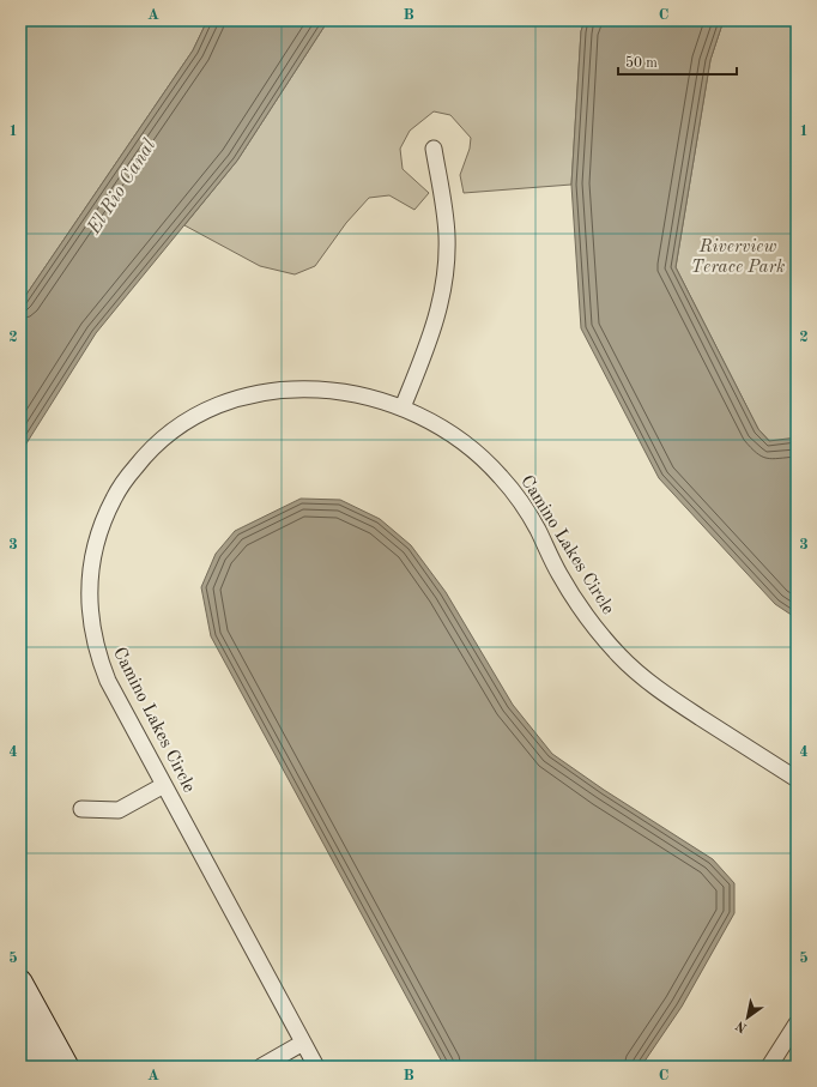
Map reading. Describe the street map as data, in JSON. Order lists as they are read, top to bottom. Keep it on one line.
{"streets":{"street":["Camino Lakes Circle"]},"water":["El Rio Canal"],"parks":["Riverview Terace Park"],"scale_bar":"50 m","north":"bottom left","grid":{"columns":["A","B","C"],"rows":["1","2","3","4","5"]}}
